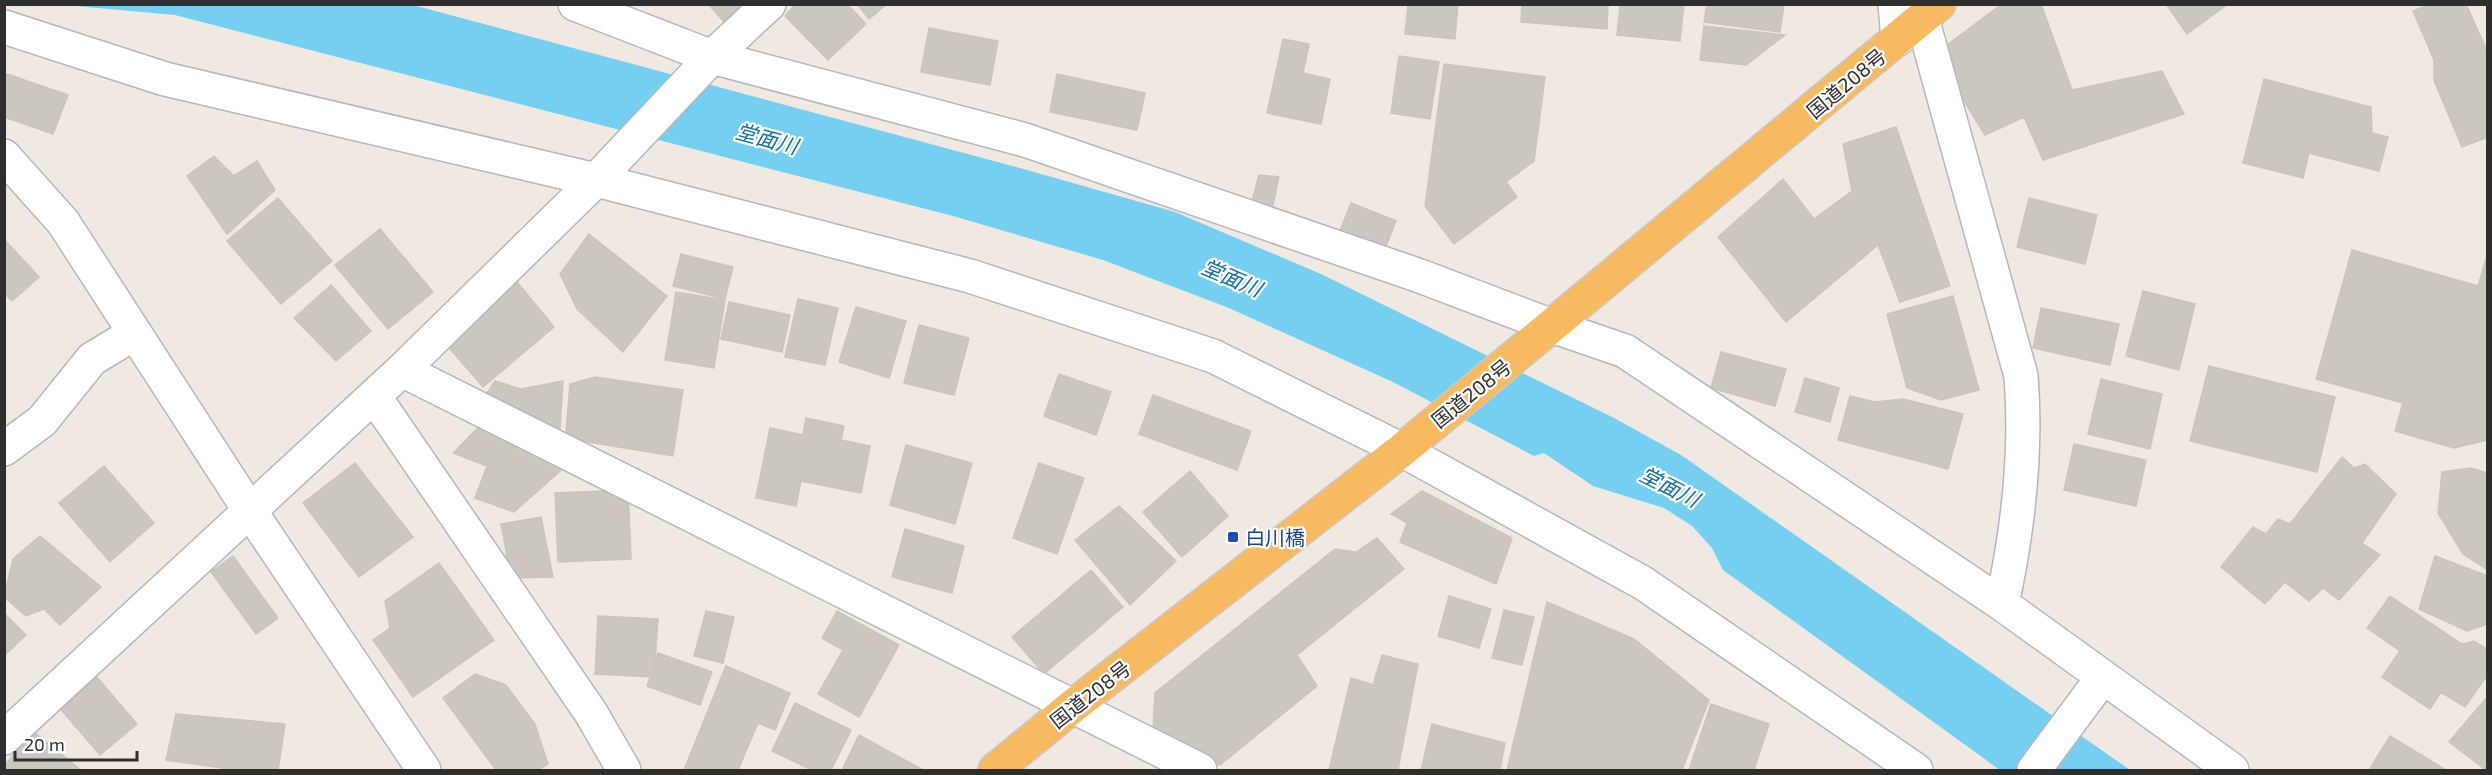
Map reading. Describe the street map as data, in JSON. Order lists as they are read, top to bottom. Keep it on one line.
{"streets":{"highway":["国道208号"]},"water":["堂面川"],"places":{"transit":["白川橋"]},"scale_bar":"20 m"}
